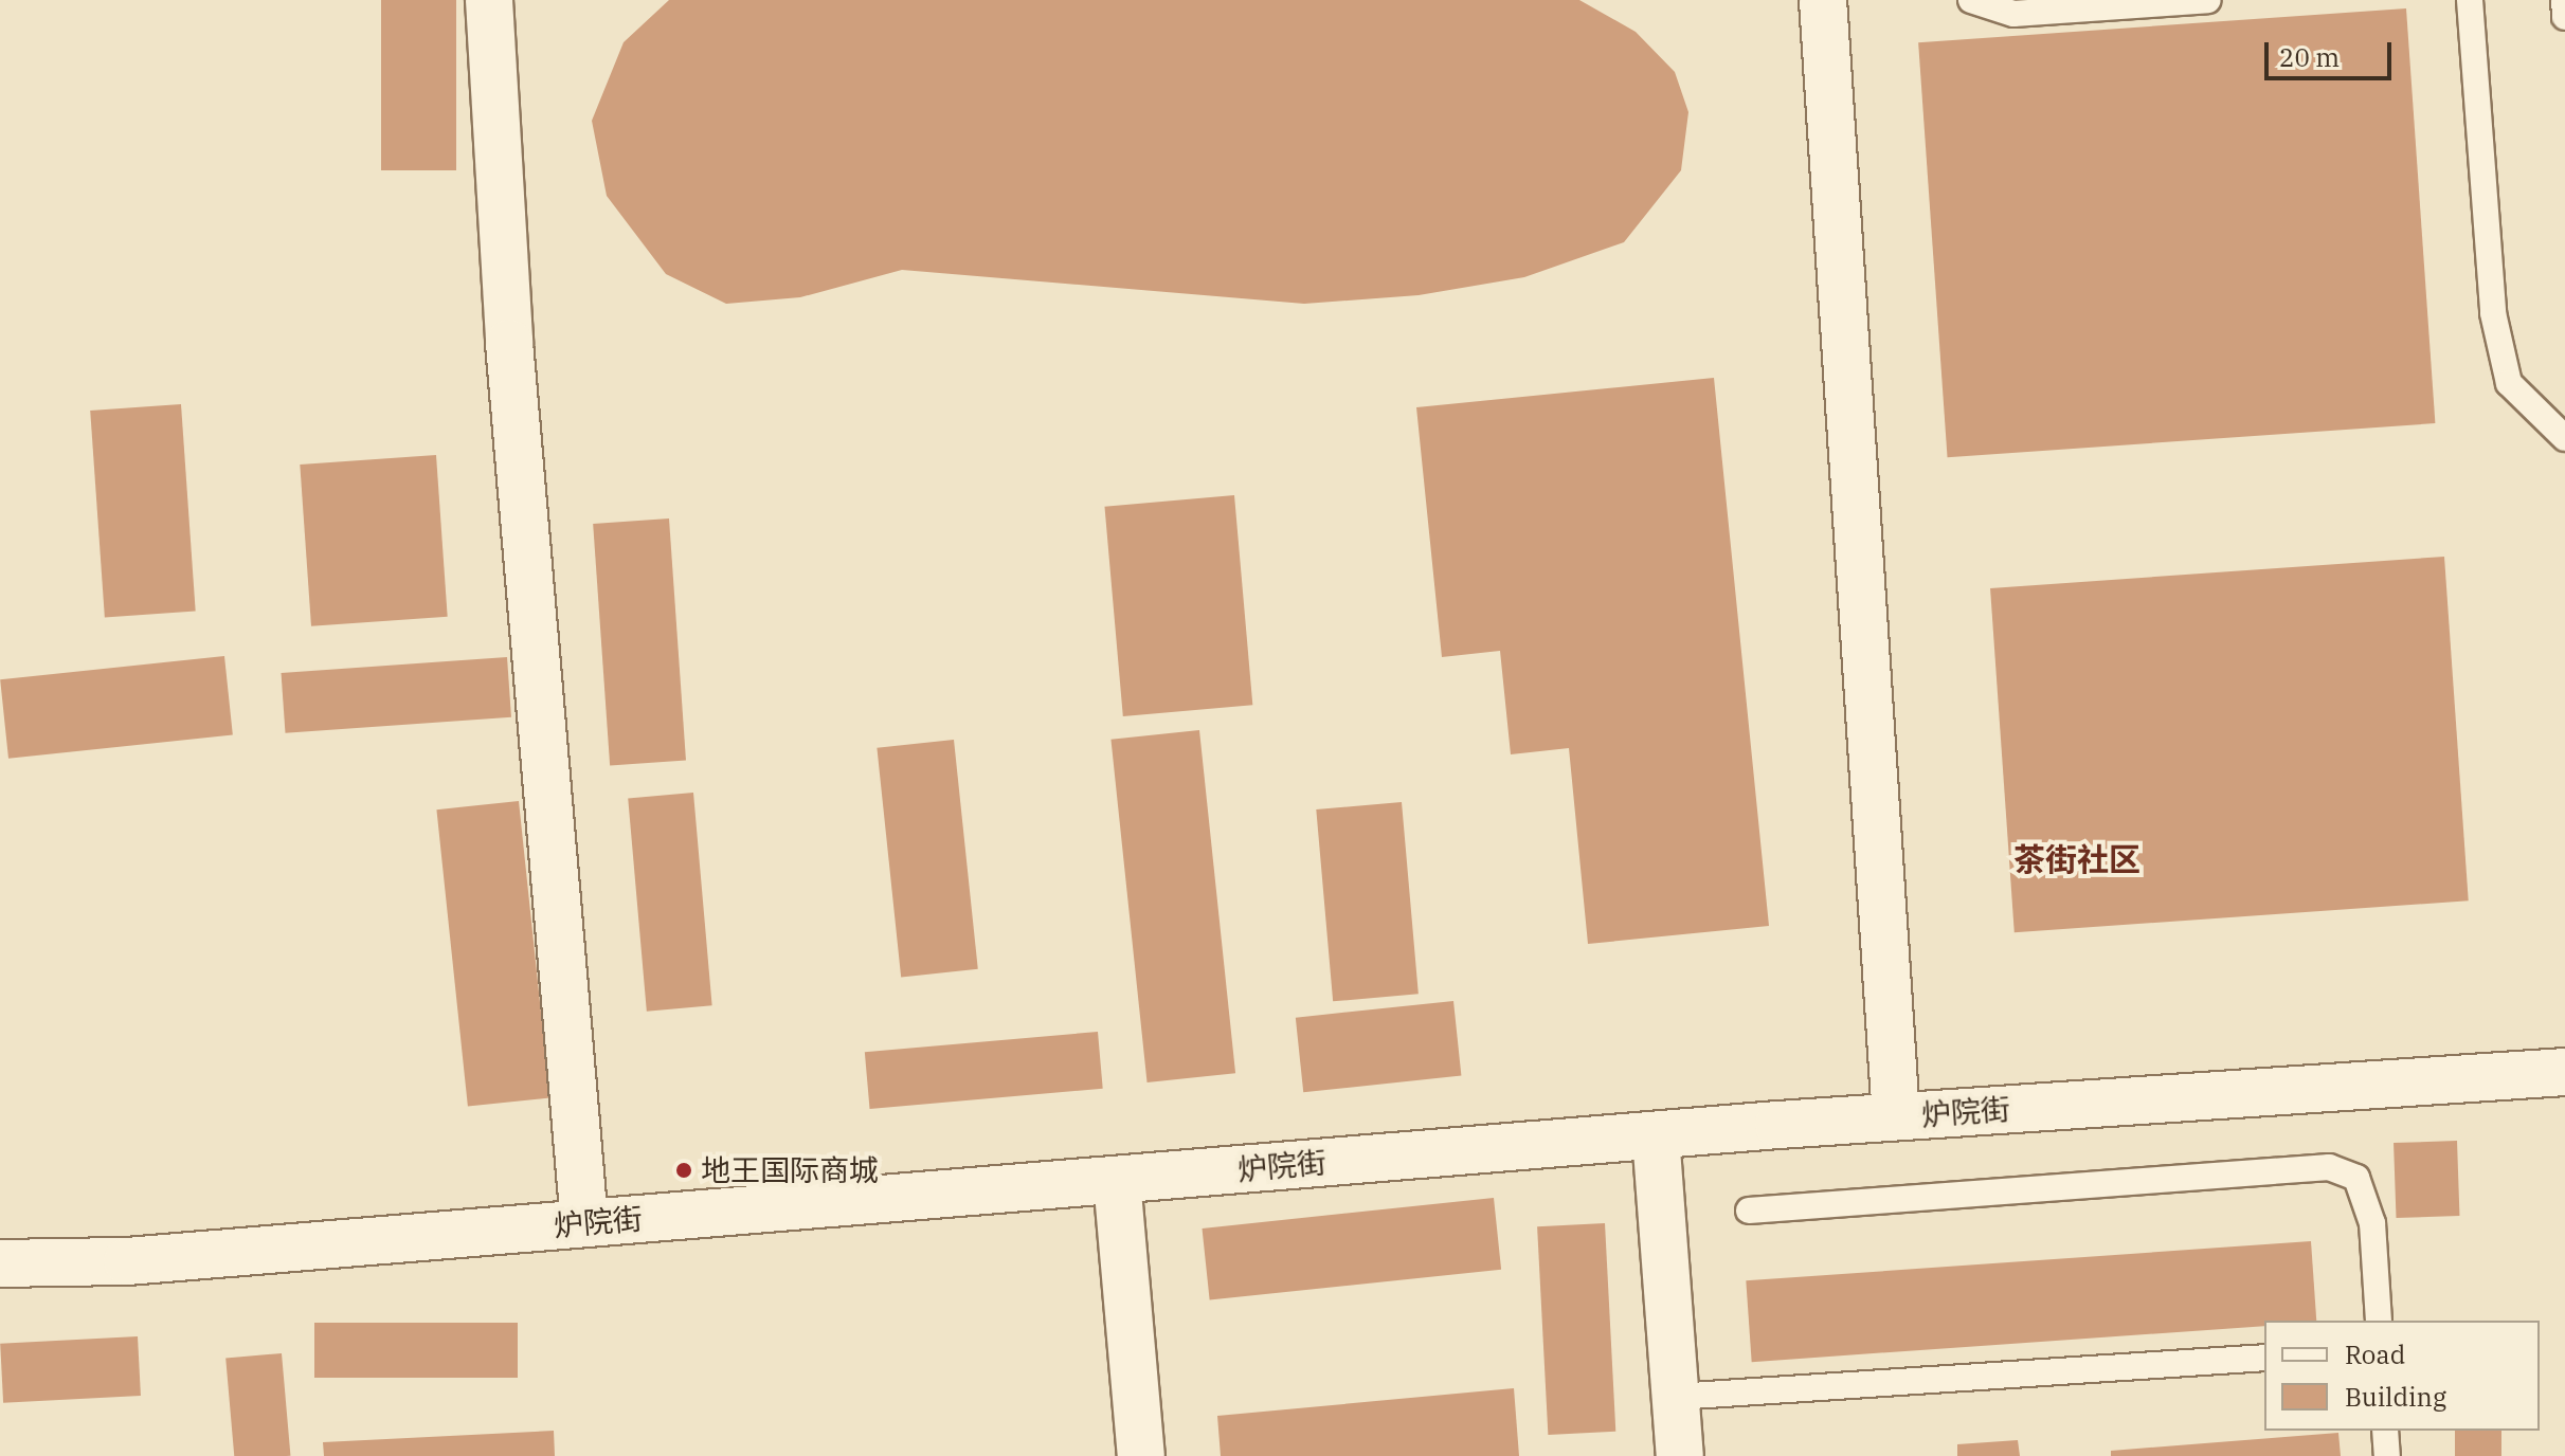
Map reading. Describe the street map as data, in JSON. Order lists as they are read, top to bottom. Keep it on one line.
{"streets":{"street":["炉院街"]},"districts":["茶街社区"],"places":["地王国际商城"],"legend":["Road","Building"],"scale_bar":"20 m"}
